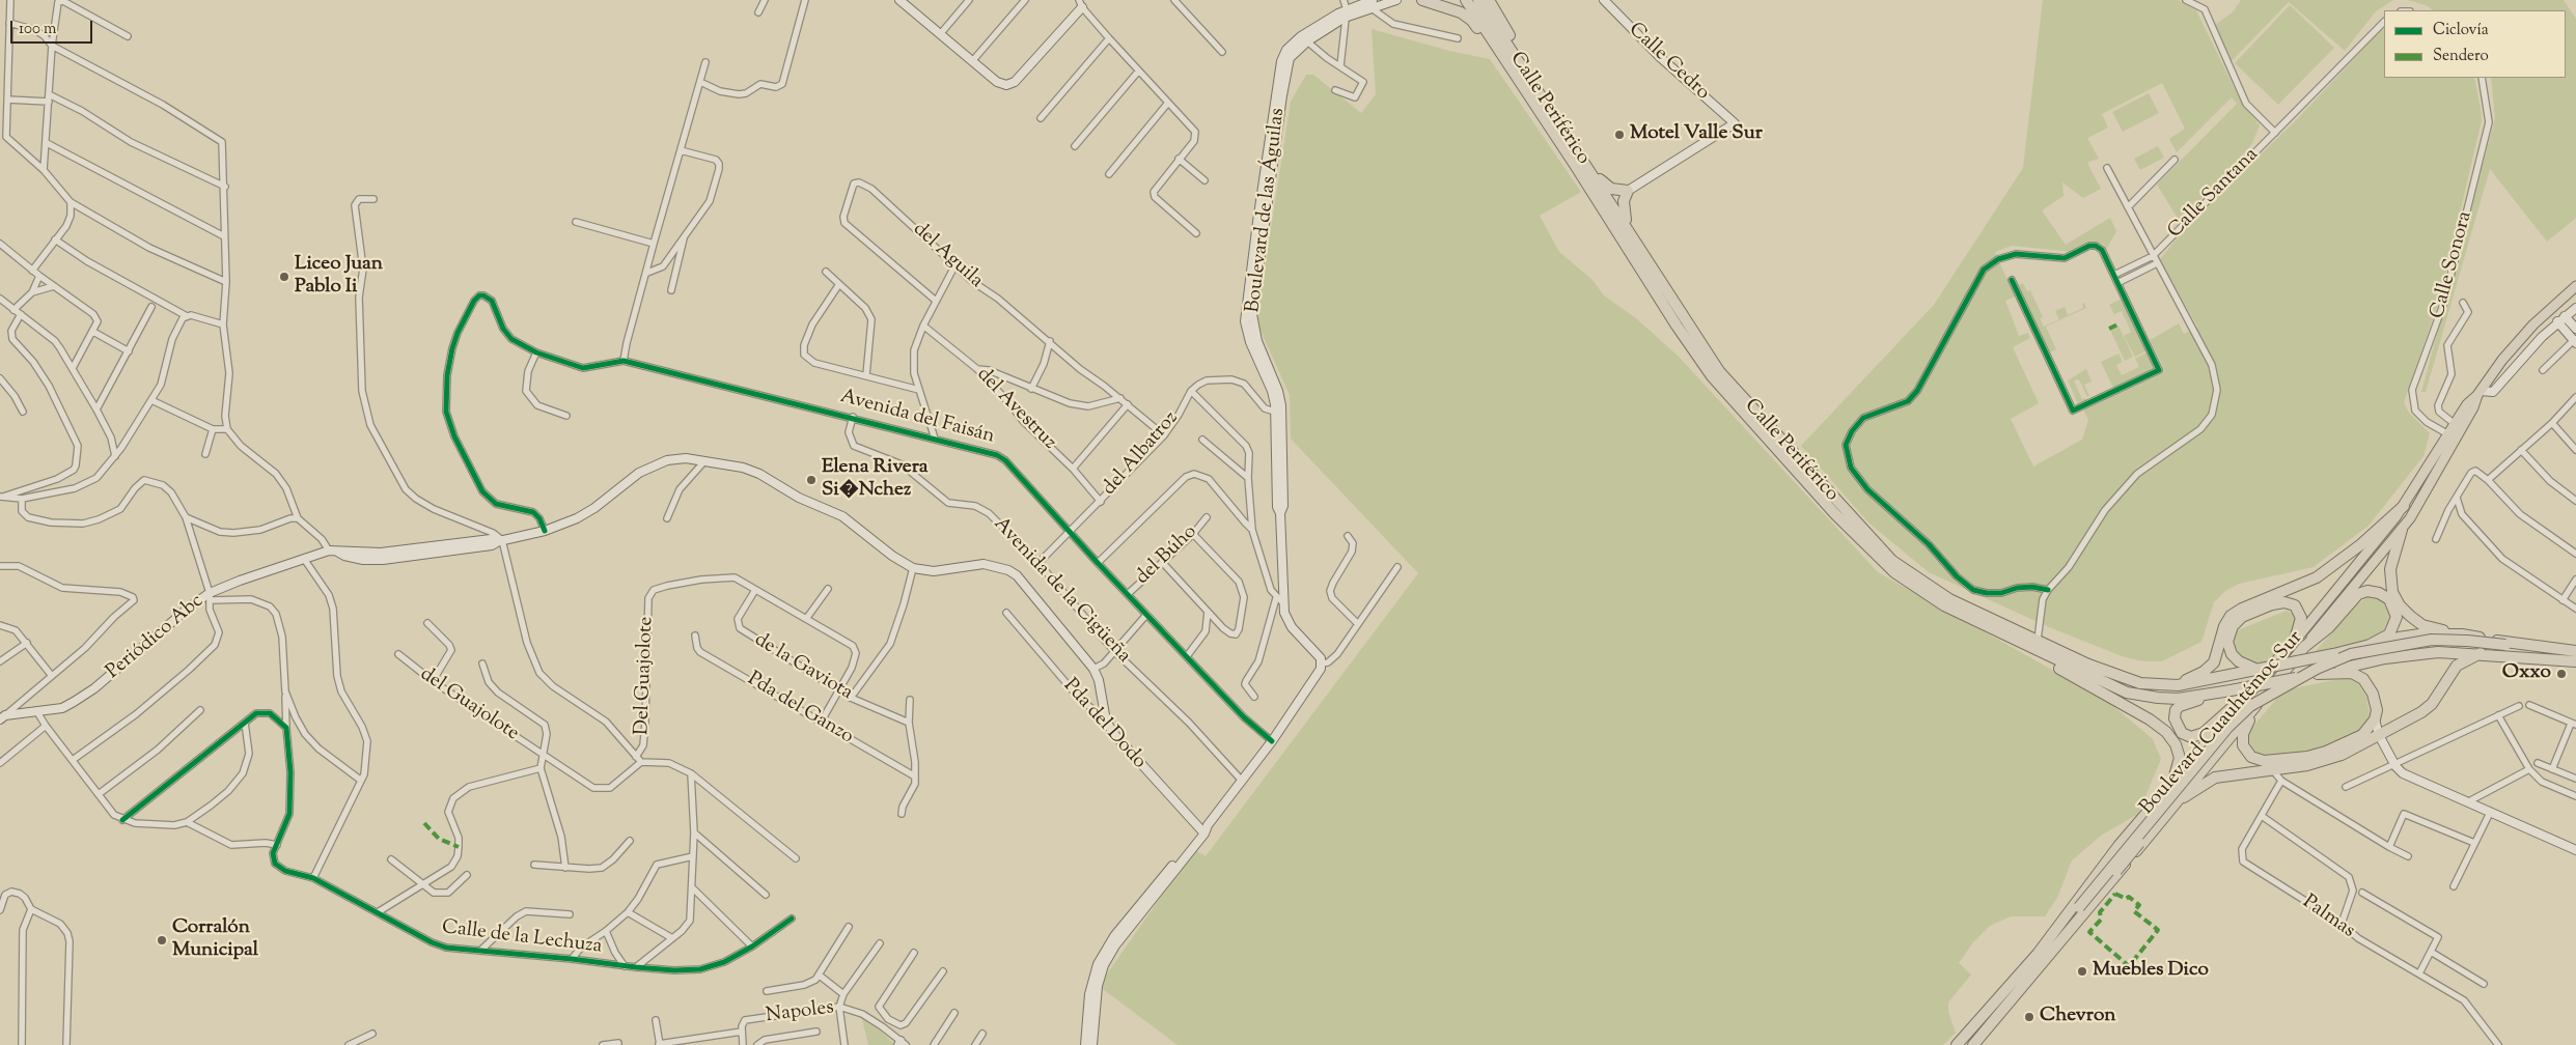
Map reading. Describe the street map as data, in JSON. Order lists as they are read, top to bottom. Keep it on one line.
{"streets":{"highway":["Calle Periférico","Boulevard Cuauhtémoc Sur"],"street":["Calle Cedro","Calle Santana","Boulevard de las Águilas","del Aguila","Calle Sonora","del Avestruz","Avenida del Faisán","del Albatroz","del Búho","Avenida de la Cigüeña","Periódico Abc","de la Gaviota","Del Guajolote","del Guajolote","Pda del Ganzo","Pda del Dodo","Palmas","Calle de la Lechuza","Napoles"]},"crossings":[["Boulevard de las Águilas","del Albatroz"],["del Aguila","del Albatroz"],["Calle Sonora","Boulevard Cuauhtémoc Sur"],["del Avestruz","del Albatroz"],["Avenida del Faisán","del Albatroz"],["Avenida del Faisán","del Búho"],["Avenida del Faisán","Avenida de la Cigüeña"],["del Albatroz","Avenida de la Cigüeña"],["de la Gaviota","Del Guajolote"],["Del Guajolote","del Guajolote"]],"places":["Motel Valle Sur","Liceo Juan Pablo Ii","Elena Rivera Si�Nchez","Oxxo","Corralón Municipal","Muebles Dico","Chevron"],"legend":["Ciclovía","Sendero"],"scale_bar":"100 m"}
